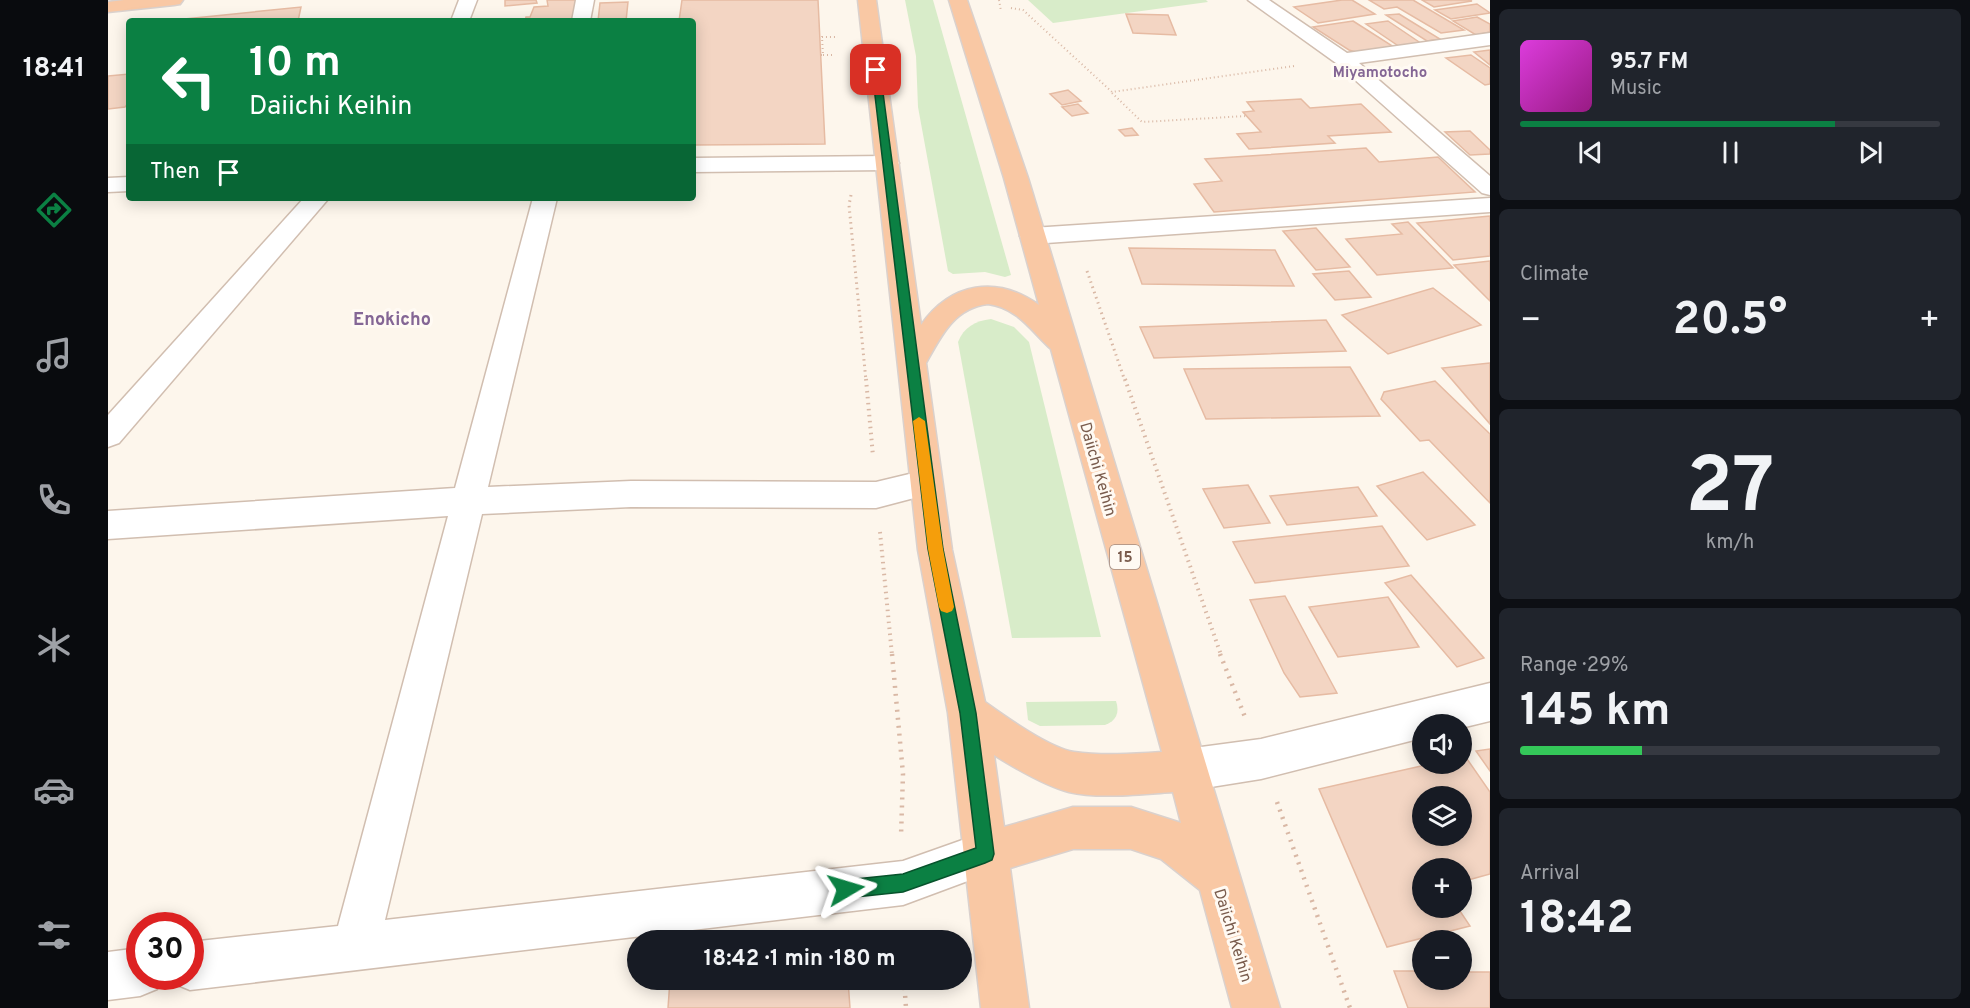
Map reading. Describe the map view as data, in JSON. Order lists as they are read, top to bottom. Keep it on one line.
{"streets":{"highway":["Daiichi Keihin","15"]},"districts":["Miyamotocho","Enokicho"],"page":{"tabs":"18:41","turn":["10 m","Daiichi Keihin"],"song":["95.7 FM","Music"],"then":"Then","tile":["Climate",["27","km/h"],["Range · 29%","145 km"],["Arrival","18:42"]],"heat":["−","20.5°","+"],"map_buttons":["+","−"],"limit":"30","trip":"18:42 · 1 min · 180 m"}}
